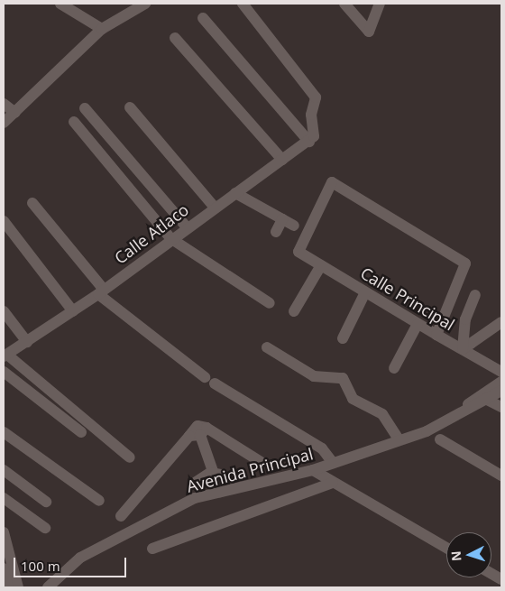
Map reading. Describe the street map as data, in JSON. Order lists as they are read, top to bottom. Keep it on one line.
{"streets":{"street":["Calle Atlaco","Calle Principal","Avenida Principal"]},"scale_bar":"100 m","north":"left"}
